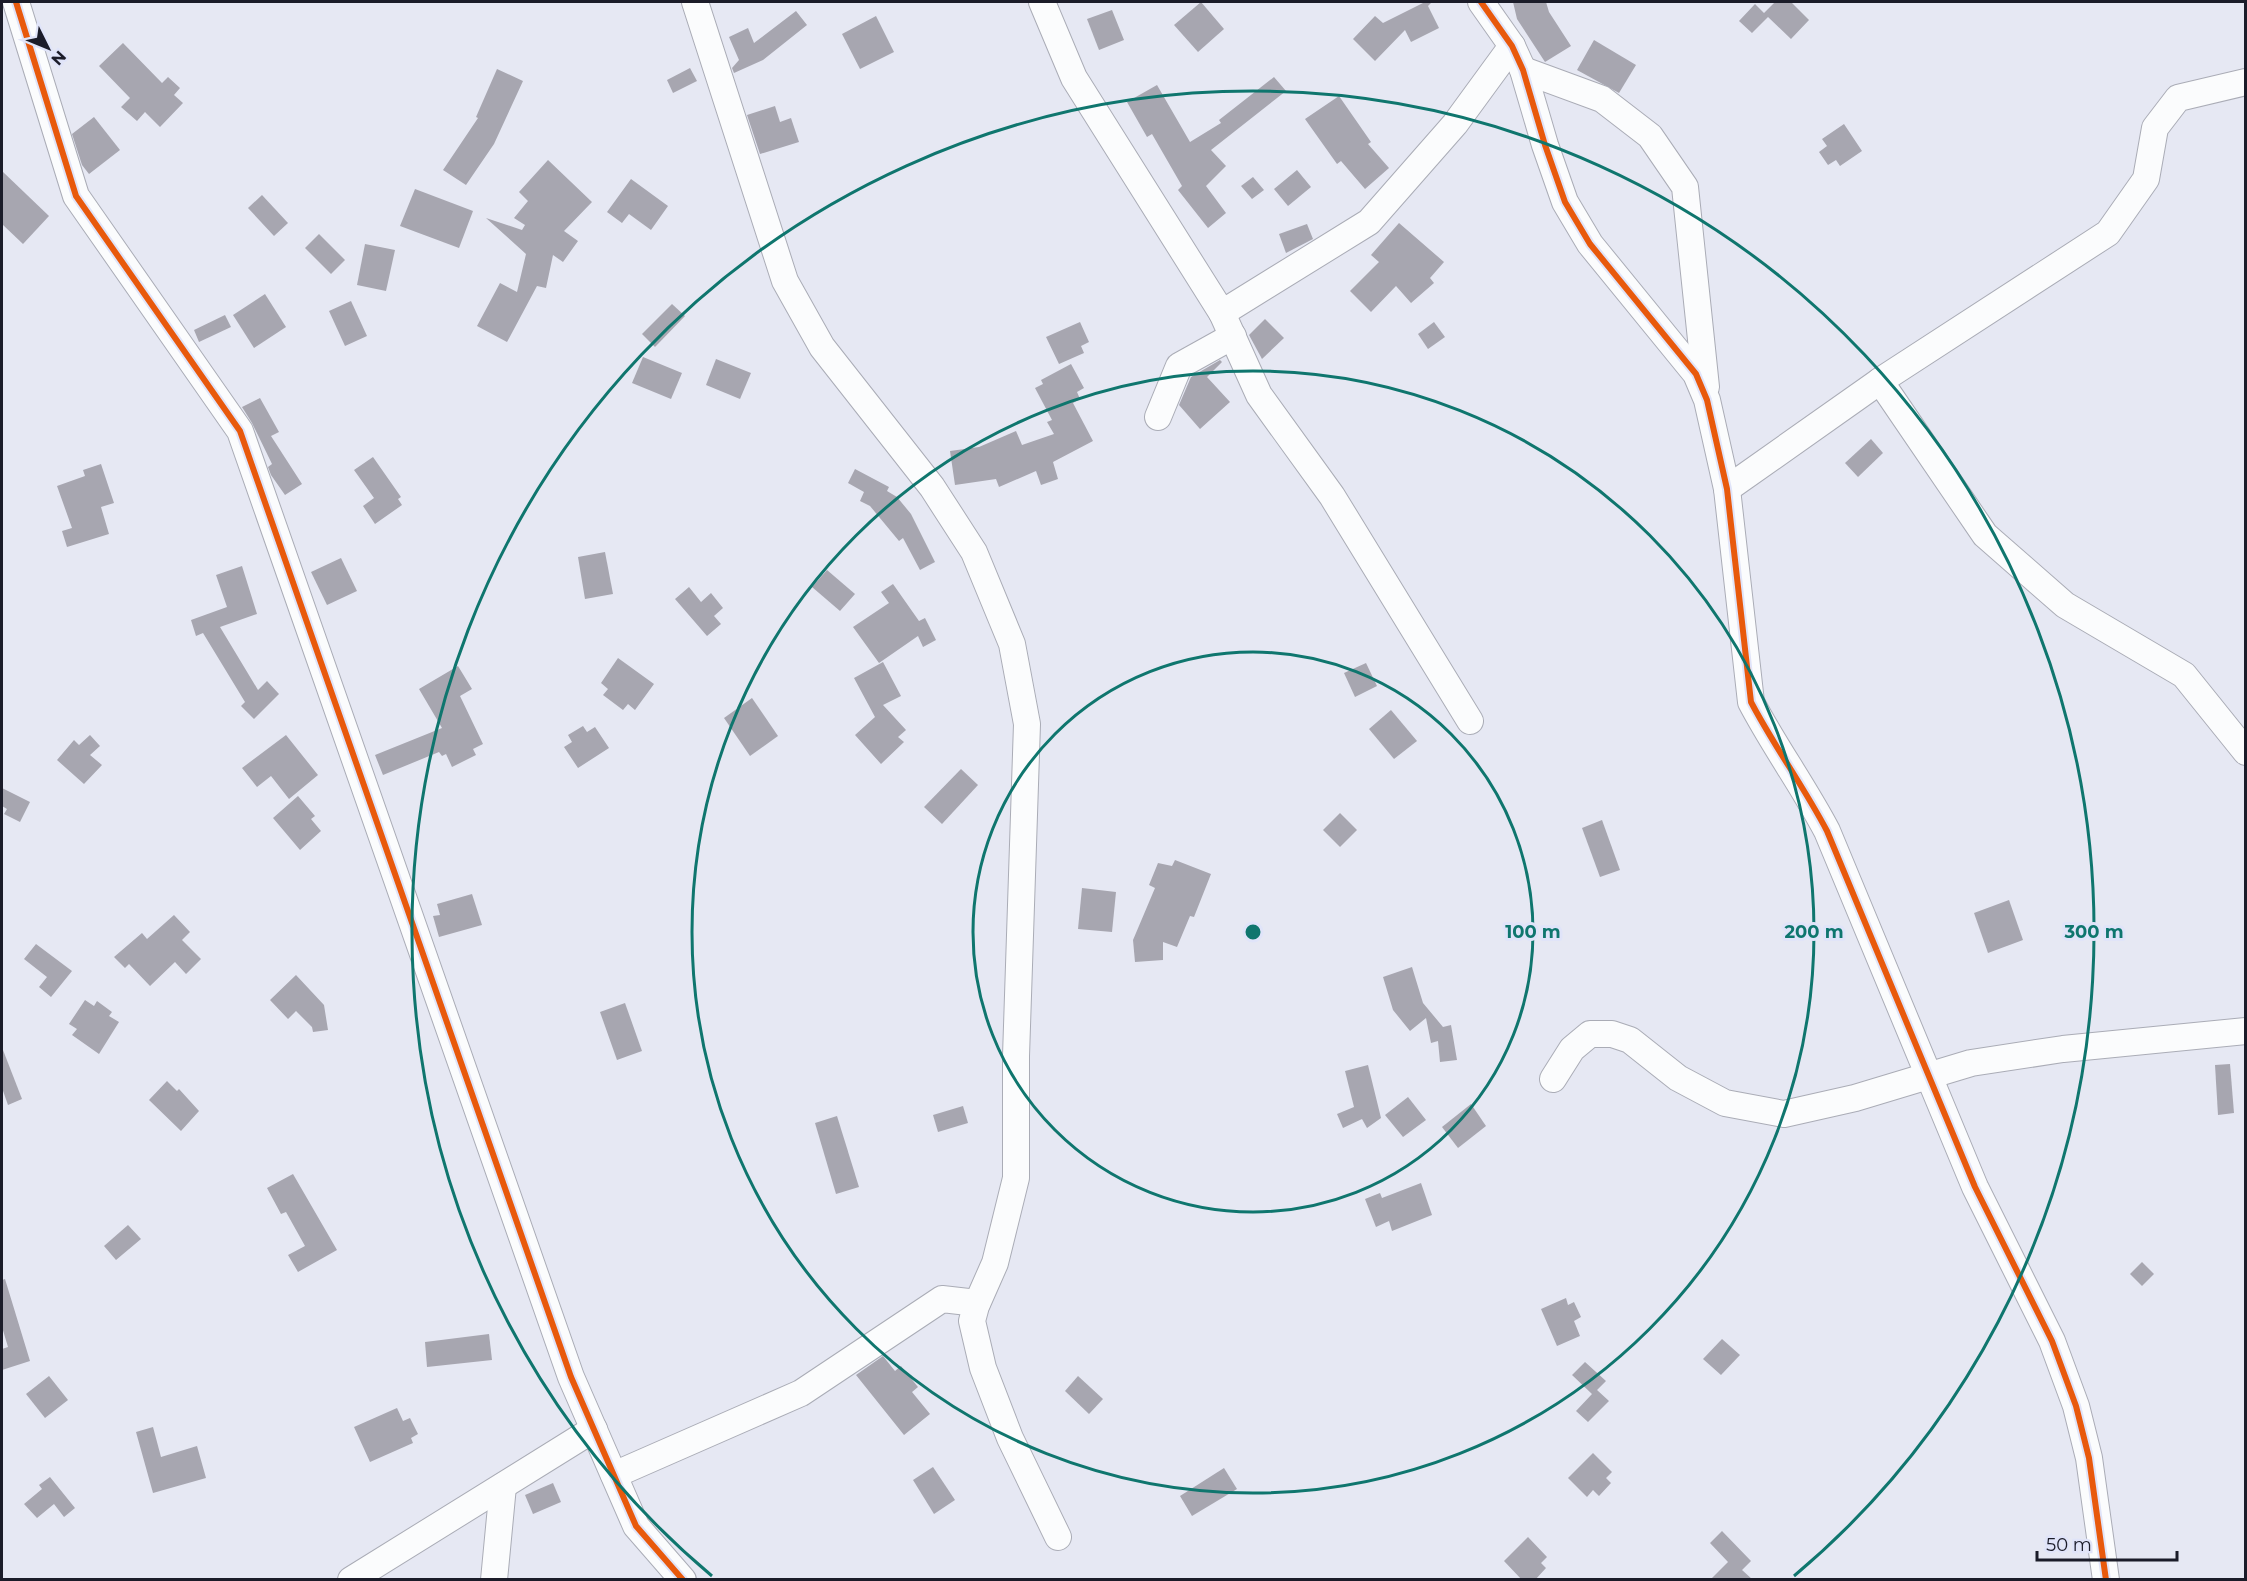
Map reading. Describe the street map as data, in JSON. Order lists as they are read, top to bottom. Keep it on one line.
{"scale_bar":"50 m","north":"bottom right","rings":["100 m","200 m","300 m"]}
